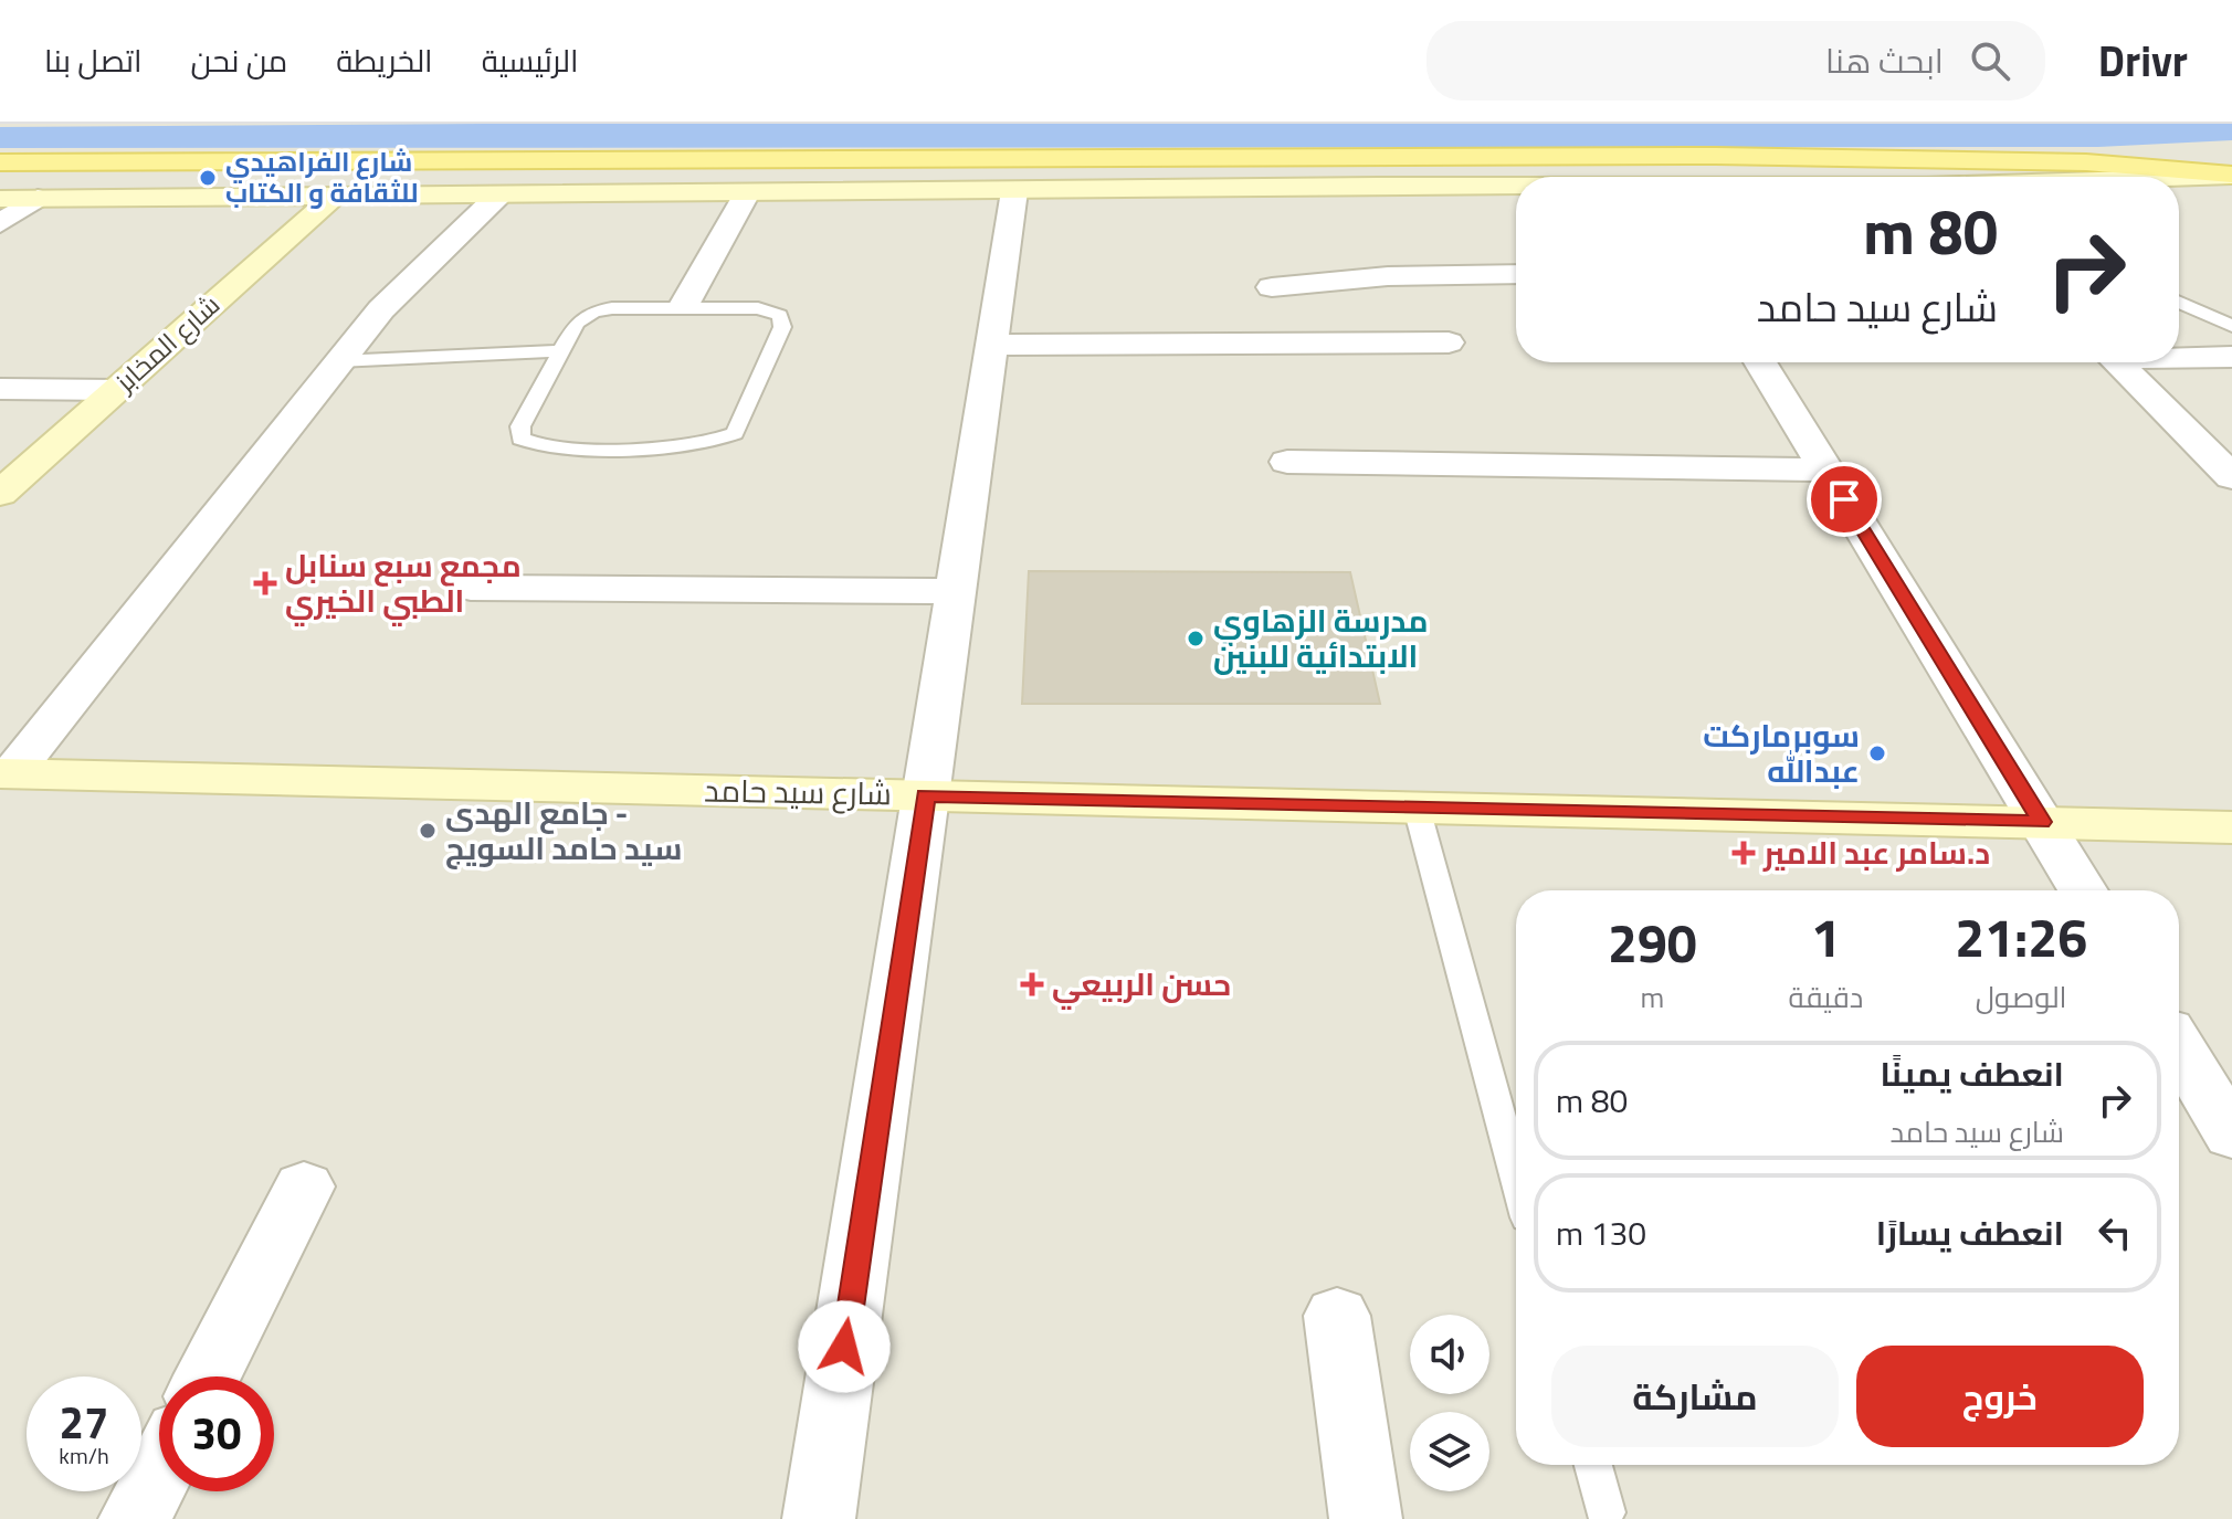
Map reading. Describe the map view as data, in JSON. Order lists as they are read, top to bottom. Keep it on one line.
{"streets":{"street":["شارع المخابز","شارع سيد حامد"]},"places":{"other":["شارع الفراهيدي للثقافة و الكتاب","مدرسة الزهاوي اﻻبتدائية للبنين","سوبرماركت عبدالله","جامع الهدى - سيد حامد السويج"],"health":["مجمع سبع سنابل الطبي الخيري","د.سامر عبد الامير","حسن الربيعي"]},"page":{"header":"Drivr","search":"ابحث هنا","nav":["الرئيسية","الخريطة","من نحن","اتصل بنا"],"turn":["80 m","شارع سيد حامد"],"eta":["21:26","الوصول","1","دقيقة","290","m"],"list":[{"name":"انعطف يمينًا","note":"شارع سيد حامد","value":"80 m"},{"name":"انعطف يسارًا","value":"130 m"}],"buttons":["خروج","مشاركة"],"speed":"27 km/h","limit":"30"}}
